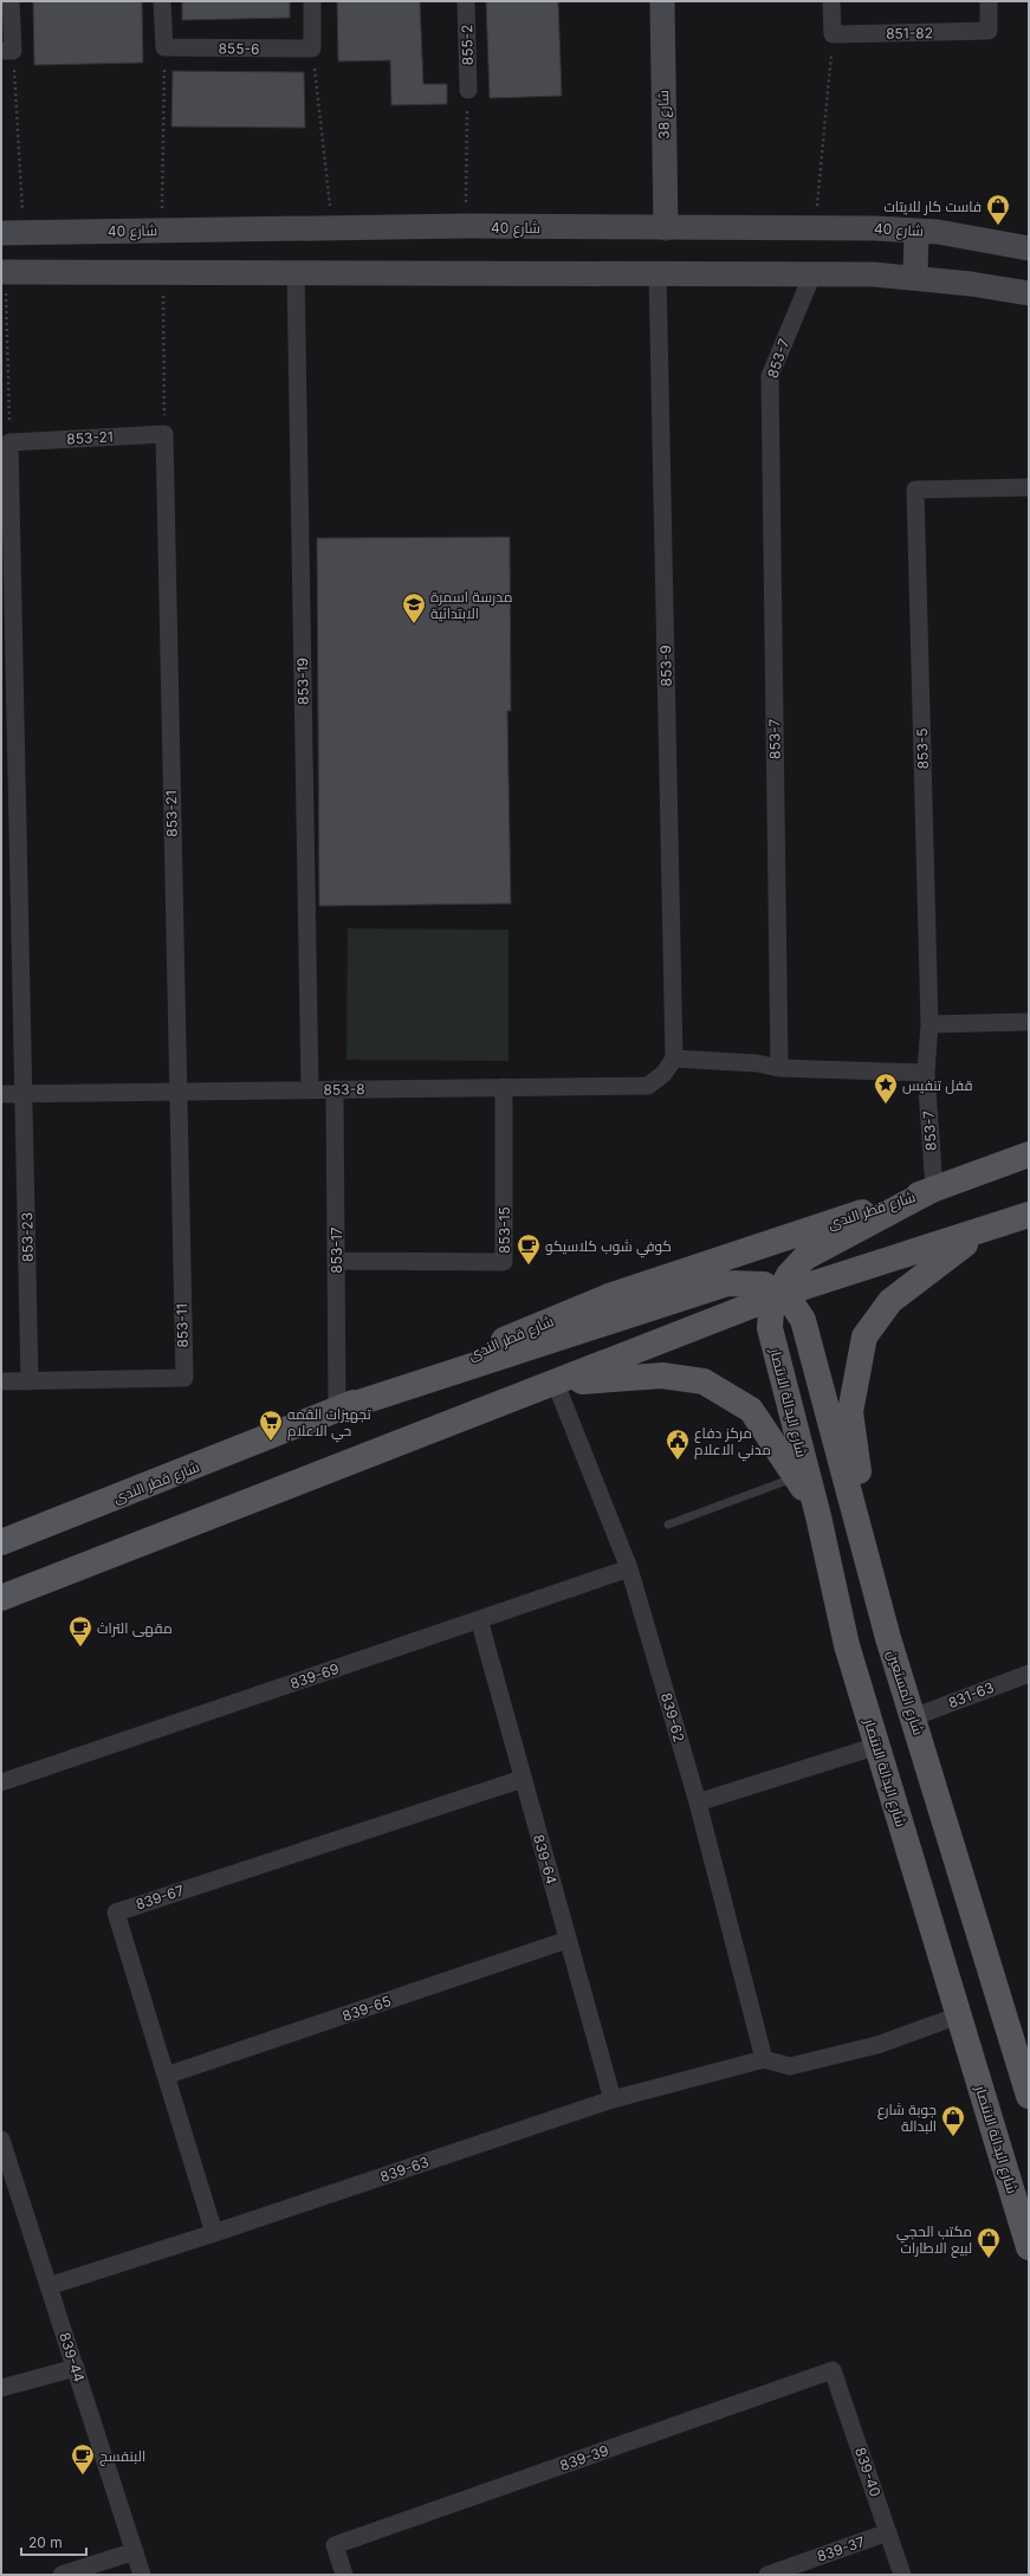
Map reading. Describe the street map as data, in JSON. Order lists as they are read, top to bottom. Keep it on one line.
{"streets":{"main road":["شارع 38","شارع 40","شارع قطر الندى","شارع البدالة الانتصار","شارع المستعين"],"street":["851-82","855-2","855-6","853-7","853-21","853-9","853-19","853-5","853-8","853-15","853-23","853-17","853-11","839-69","831-63","839-62","839-64","839-67","839-65","839-63","839-44","839-39","839-40","839-37"]},"crossings":[["شارع 38","شارع 40"],["853-7","853-5"],["853-7","شارع قطر الندى"],["853-7","شارع البدالة الانتصار"],["853-21","853-8"],["853-21","853-11"],["853-9","853-8"],["853-19","853-8"],["853-8","853-15"],["853-8","853-23"],["853-8","853-17"],["853-8","853-11"],["شارع قطر الندى","853-17"],["شارع قطر الندى","شارع البدالة الانتصار"],["شارع قطر الندى","شارع المستعين"],["853-15","853-17"],["853-23","853-11"],["853-17","شارع المستعين"],["شارع البدالة الانتصار","شارع المستعين"],["839-69","839-62"],["839-69","839-64"],["شارع المستعين","831-63"],["839-62","839-63"],["839-64","839-67"],["839-64","839-65"],["839-64","839-63"],["839-67","839-65"],["839-67","839-63"],["839-63","839-44"],["839-39","839-40"],["839-40","839-37"]],"places":{"shop":["فاست كار للايتات","جوبة شارع البدالة","مكتب الحجي لبيع الاطارات"],"school or university":["مدرسة اسمرة الابتدائية"],"place":["قفل تنفيس"],"cafe":["كوفي شوب كلاسيكو","مقهى التراث","البنفسج"],"supermarket":["تجهيزات القمه حي الاعلام"],"public building":["مركز دفاع مدني الاعلام"]},"scale_bar":"20 m"}
